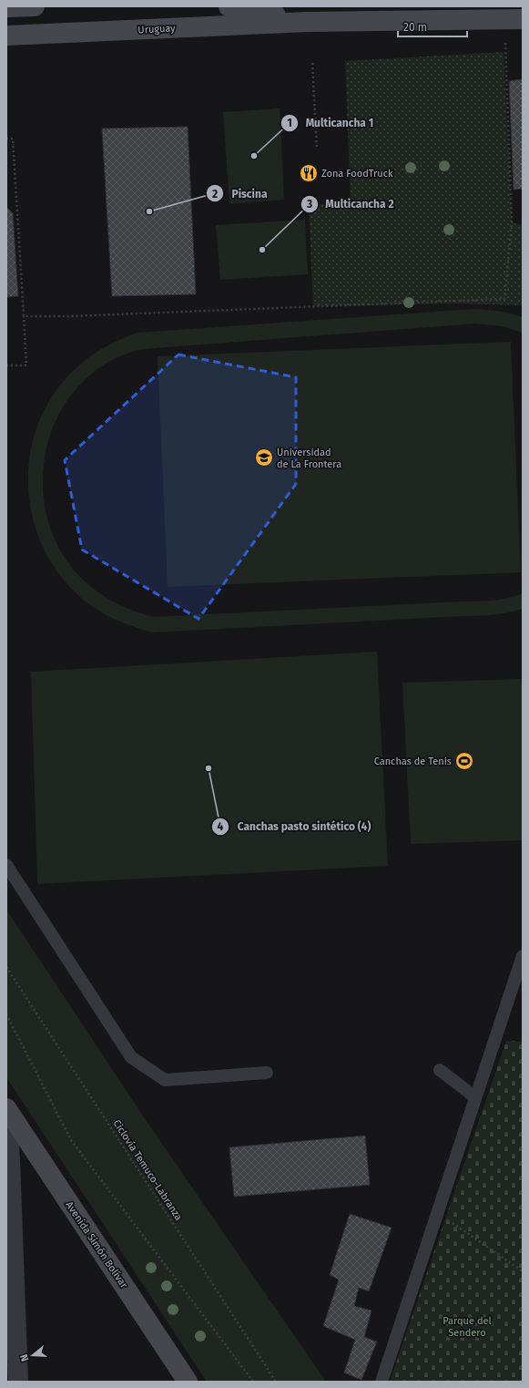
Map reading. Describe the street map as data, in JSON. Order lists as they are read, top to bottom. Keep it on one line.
{"streets":{"main road":["Uruguay","Avenida Simón Bolívar"],"path":["Ciclovía Temuco-Labranza"]},"parks":["Parque del Sendero"],"places":{"other":["Multicancha 1","Piscina","Multicancha 2","Canchas pasto sintético (4)"],"restaurant":["Zona FoodTruck"],"school or university":["Universidad de La Frontera"],"sports":["Canchas de Tenis"]},"scale_bar":"20 m","north":"left"}
